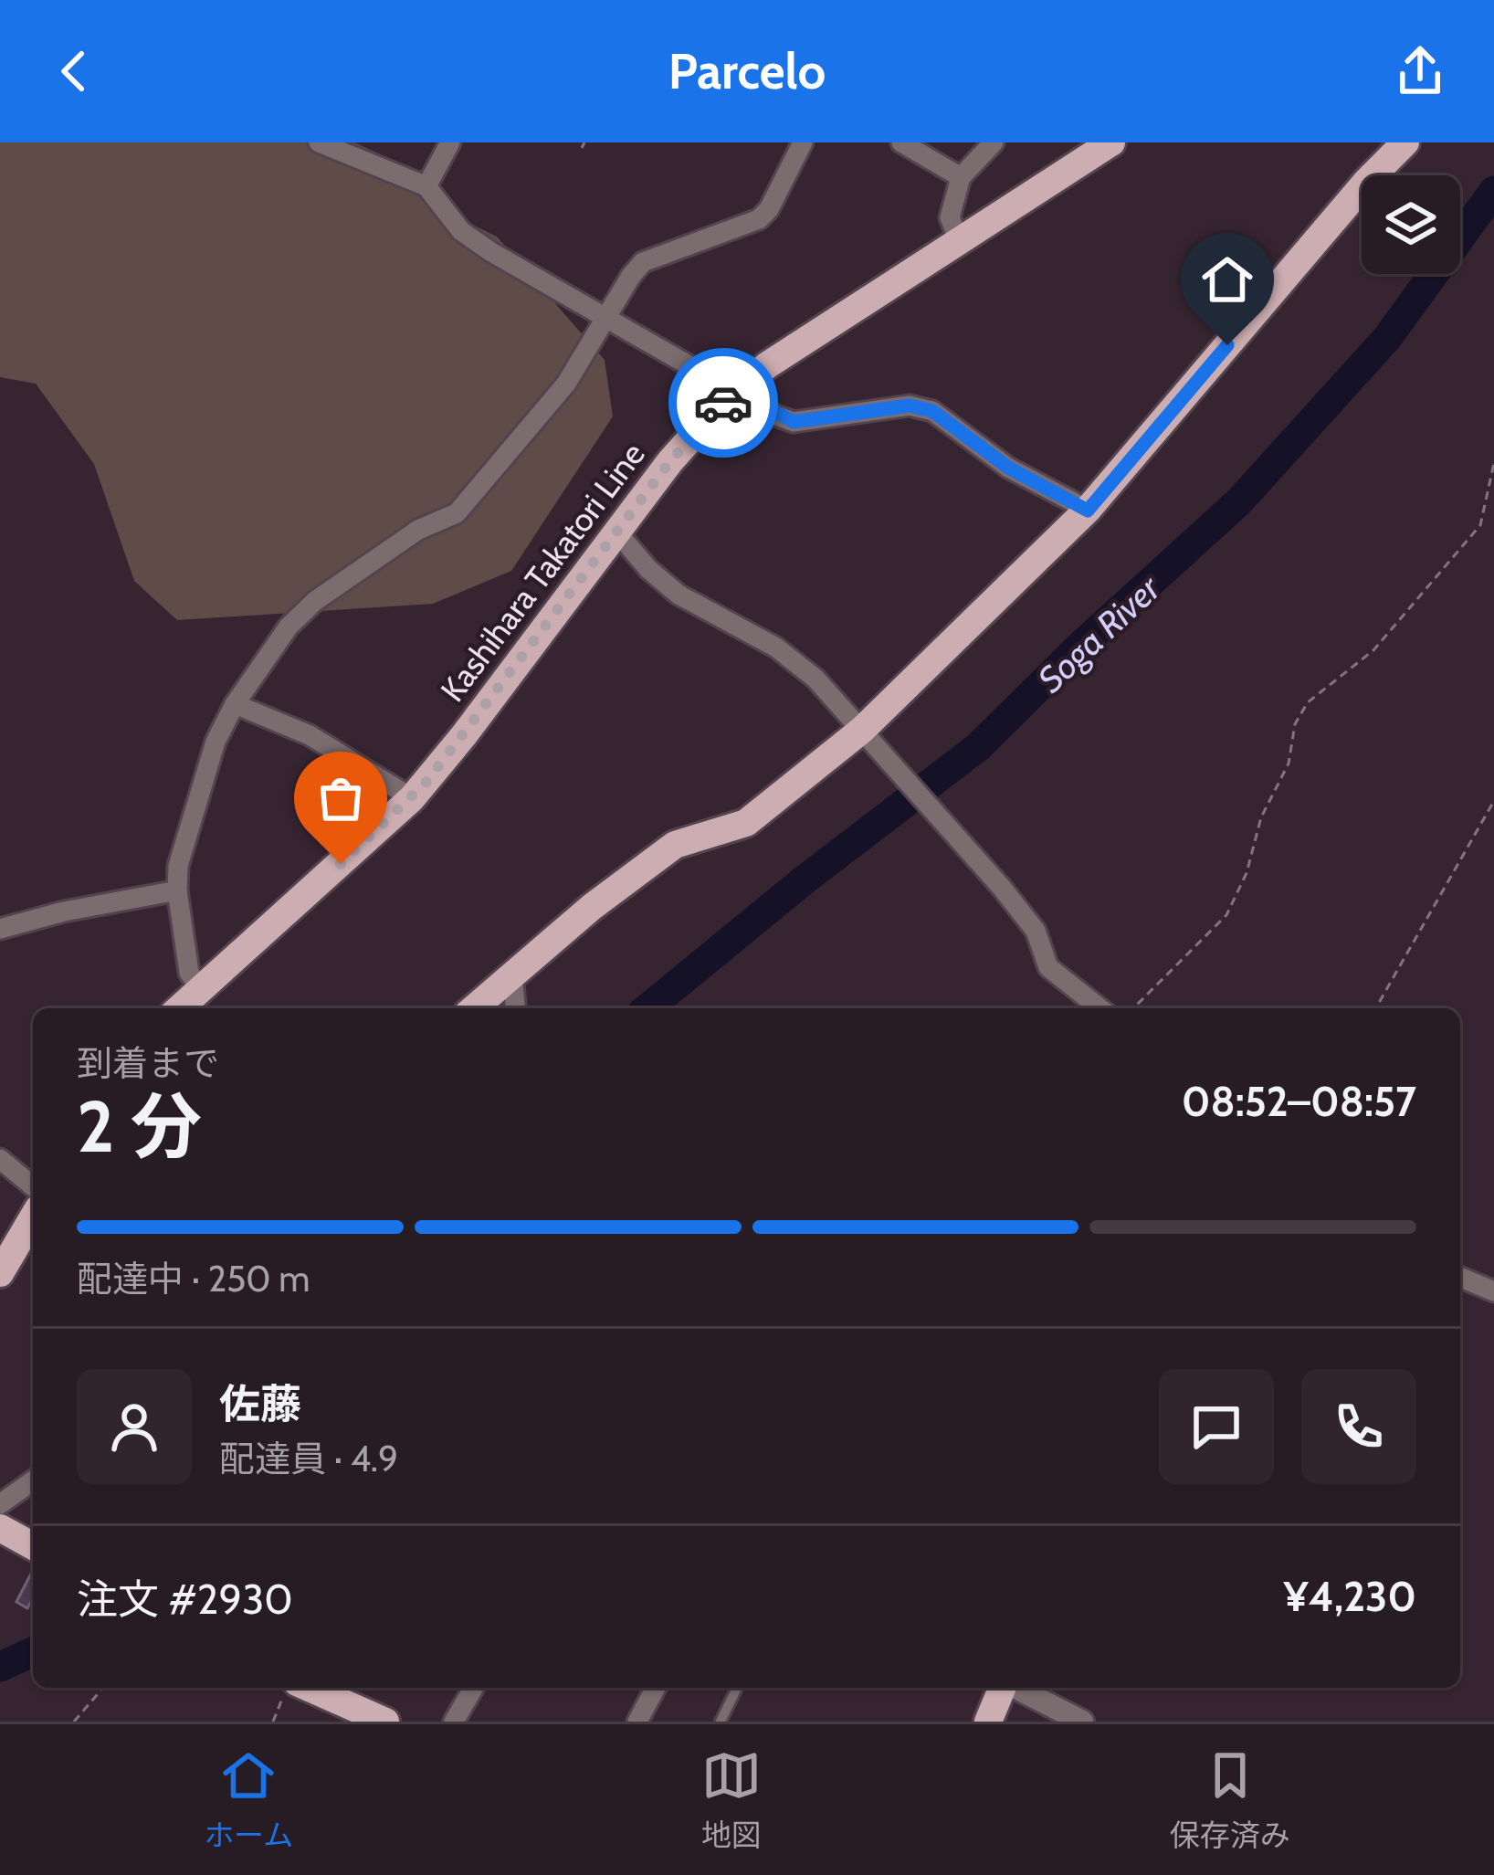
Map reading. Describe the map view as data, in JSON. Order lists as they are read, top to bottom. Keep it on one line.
{"streets":{"main road":["Kashihara Takatori Line"]},"water":["Soga River"],"page":{"header":"Parcelo","heading":["2 分","到着まで","08:52–08:57"],"panel":["佐藤","配達員 · 4.9","注文 #2930","¥4,230"],"bar":"配達中 · 250 m","tabs":["ホーム","地図","保存済み"]}}
